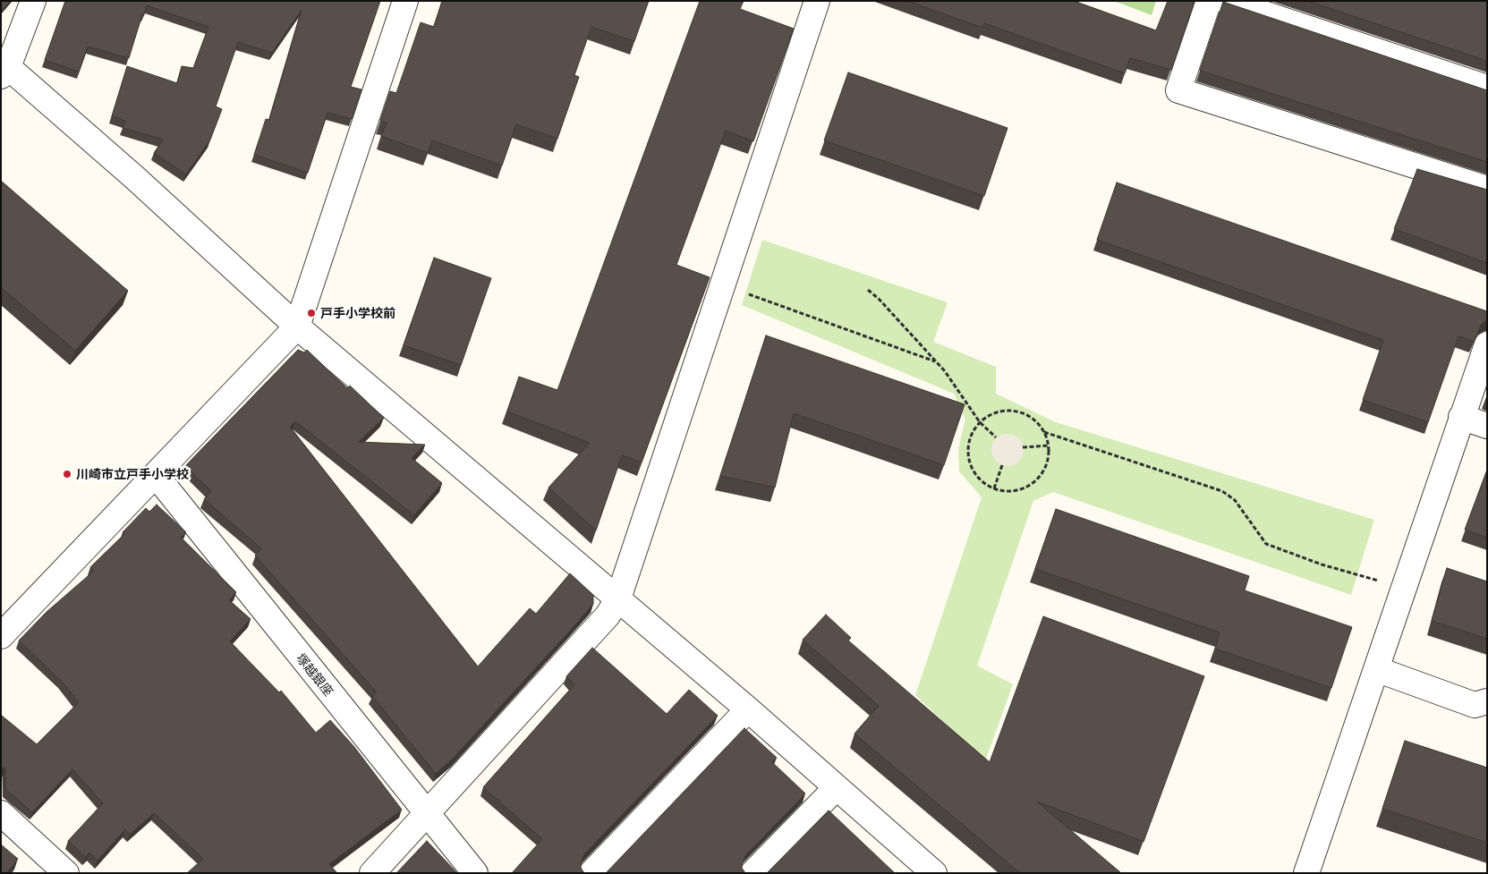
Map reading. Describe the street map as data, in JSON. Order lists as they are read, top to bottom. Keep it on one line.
{"streets":{"street":["塚越銀座"]},"places":["戸手小学校前","川崎市立戸手小学校"]}
